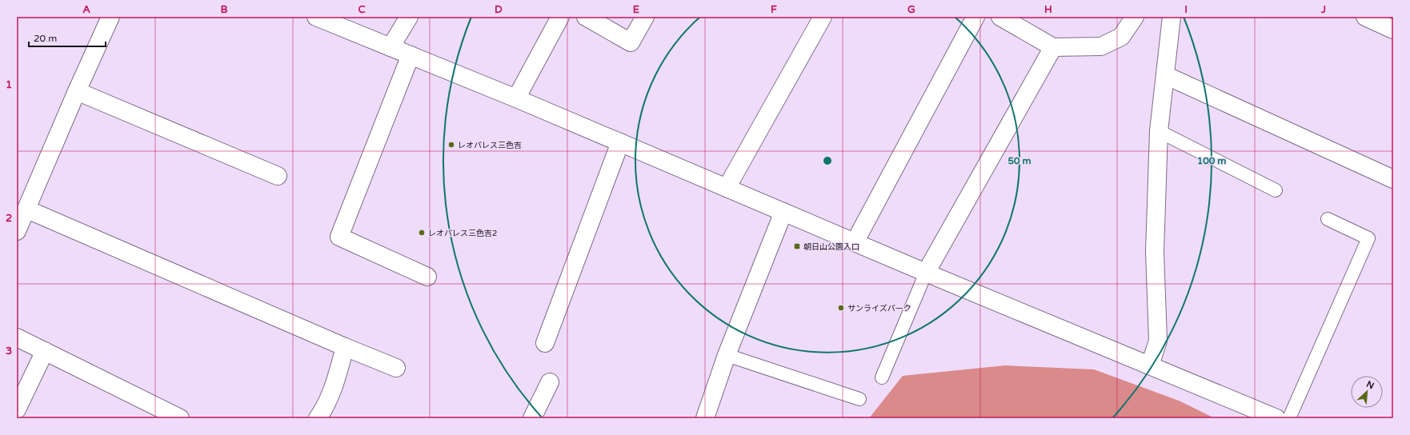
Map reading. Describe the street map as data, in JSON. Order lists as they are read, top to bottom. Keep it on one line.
{"places":{"other":["レオパレス三色吉","レオパレス三色吉2","サンライズパーク"],"transit":["朝日山公園入口"]},"scale_bar":"20 m","north":"top right","grid":{"columns":["A","B","C","D","E","F","G","H","I","J"],"rows":["1","2","3"]},"rings":["50 m","100 m"]}
